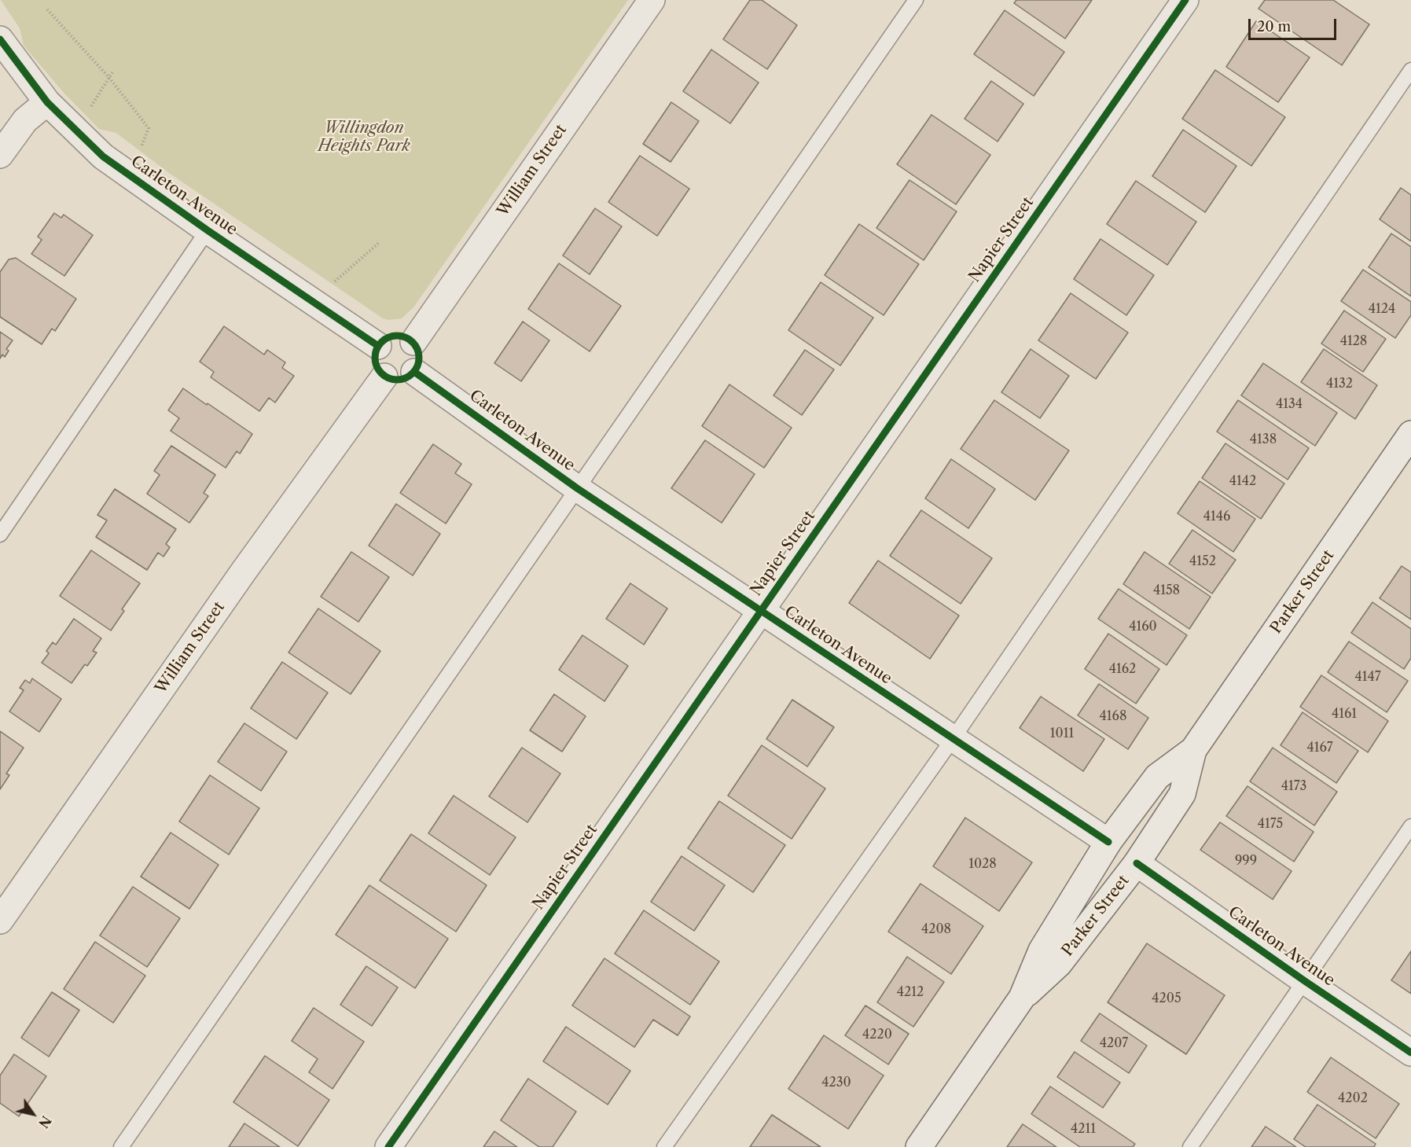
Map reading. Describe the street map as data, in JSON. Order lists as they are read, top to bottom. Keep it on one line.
{"streets":{"street":["William Street","Carleton Avenue","Napier Street","Parker Street"]},"crossings":[["William Street","Carleton Avenue"],["Carleton Avenue","Napier Street"],["Carleton Avenue","Parker Street"]],"parks":["Willingdon Heights Park"],"house_numbers":["4124","4128","4132","4134","4138","4142","4146","4152","4158","4160","4162","4147","4161","4168","1011","4167","4173","4175","999","1028","4208","4212","4205","4220","4207","4230","4202","4211"],"scale_bar":"20 m","north":"bottom right"}
